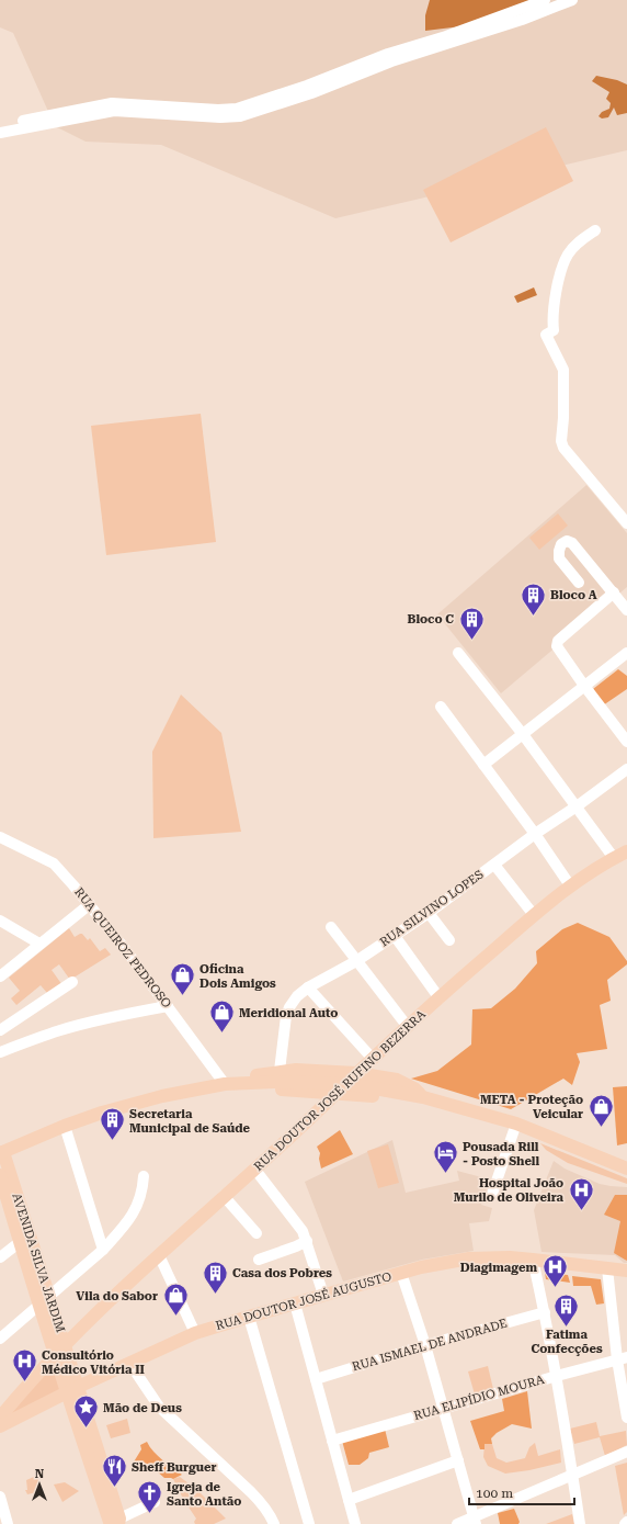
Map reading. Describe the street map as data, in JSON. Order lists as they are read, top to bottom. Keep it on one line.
{"streets":{"main road":["RUA DOUTOR JOSÉ RUFINO BEZERRA","AVENIDA SILVA JARDIM","RUA DOUTOR JOSÉ AUGUSTO"],"street":["RUA SILVINO LOPES","RUA QUEIROZ PEDROSO","RUA ISMAEL DE ANDRADE","RUA ELIPÍDIO MOURA"]},"crossings":[["RUA DOUTOR JOSÉ RUFINO BEZERRA","AVENIDA SILVA JARDIM"],["AVENIDA SILVA JARDIM","RUA DOUTOR JOSÉ AUGUSTO"]],"places":{"building":["Bloco A","Bloco C","Secretaria Municipal de Saúde","Casa dos Pobres","Fatima Confecções"],"shop":["Oficina Dois Amigos","Meridional Auto","META - Proteção Veicular","Vila do Sabor"],"hotel":["Pousada Rill - Posto Shell"],"hospital":["Hospital João Murilo de Oliveira","Diagimagem","Consultório Médico Vitória II"],"place":["Mão de Deus"],"restaurant":["Sheff Burguer"],"church":["Igreja de Santo Antão"]},"scale_bar":"100 m","north":"top"}
